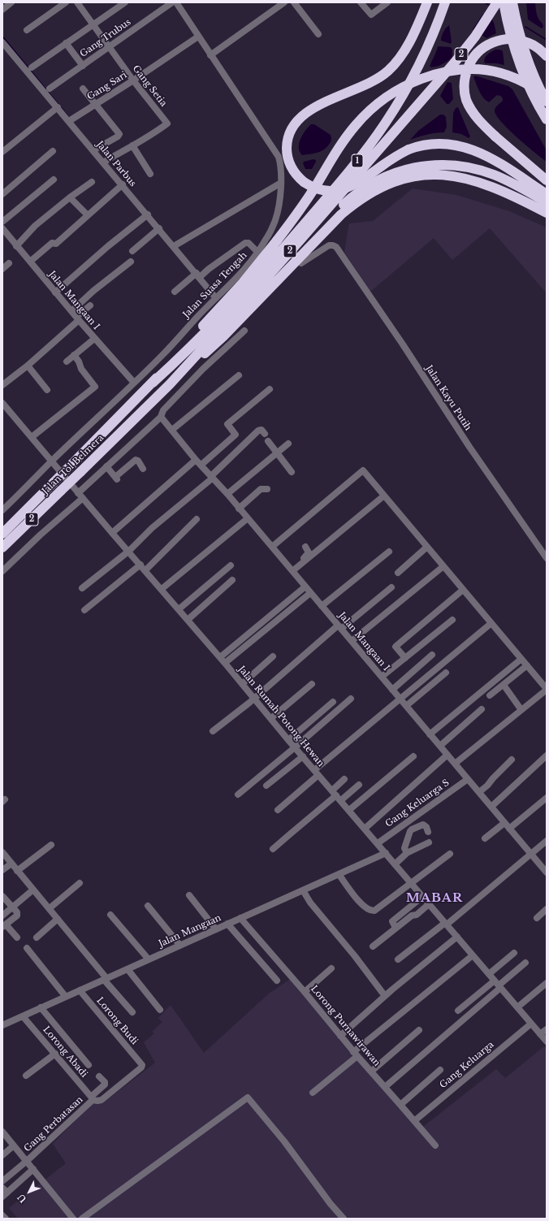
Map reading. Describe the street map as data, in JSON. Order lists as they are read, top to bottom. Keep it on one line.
{"streets":{"highway":["2","1","Jalan Tol Belmera"],"street":["Gang Trubus","Gang Sari","Gang Setia","Jalan Parbus","Jalan Suasa Tengah","Jalan Mangaan I","Jalan Kayu Putih","Jalan Rumah Potong Hewan","Gang Keluarga S","Jalan Mangaan","Lorong Budi","Lorong Purnawirawan","Lorong Abadi","Gang Keluarga","Gang Perbatasan"]},"crossings":[["Gang Trubus","Gang Setia"],["2","1"],["2","Jalan Tol Belmera"],["Gang Sari","Gang Setia"],["Gang Sari","Jalan Parbus"],["Gang Sari","Jalan Suasa Tengah"],["Gang Setia","Jalan Parbus"],["Jalan Parbus","Jalan Suasa Tengah"],["Jalan Suasa Tengah","Jalan Mangaan I"],["Jalan Suasa Tengah","Jalan Rumah Potong Hewan"],["Jalan Mangaan I","Gang Keluarga S"],["Jalan Rumah Potong Hewan","Gang Keluarga S"],["Jalan Rumah Potong Hewan","Jalan Mangaan"],["Jalan Rumah Potong Hewan","Gang Keluarga"],["Jalan Mangaan","Lorong Budi"],["Jalan Mangaan","Lorong Purnawirawan"],["Jalan Mangaan","Lorong Abadi"],["Lorong Budi","Lorong Abadi"],["Lorong Budi","Gang Perbatasan"],["Lorong Purnawirawan","Gang Keluarga"],["Lorong Abadi","Gang Perbatasan"]],"districts":["MABAR"],"north":"bottom left"}
